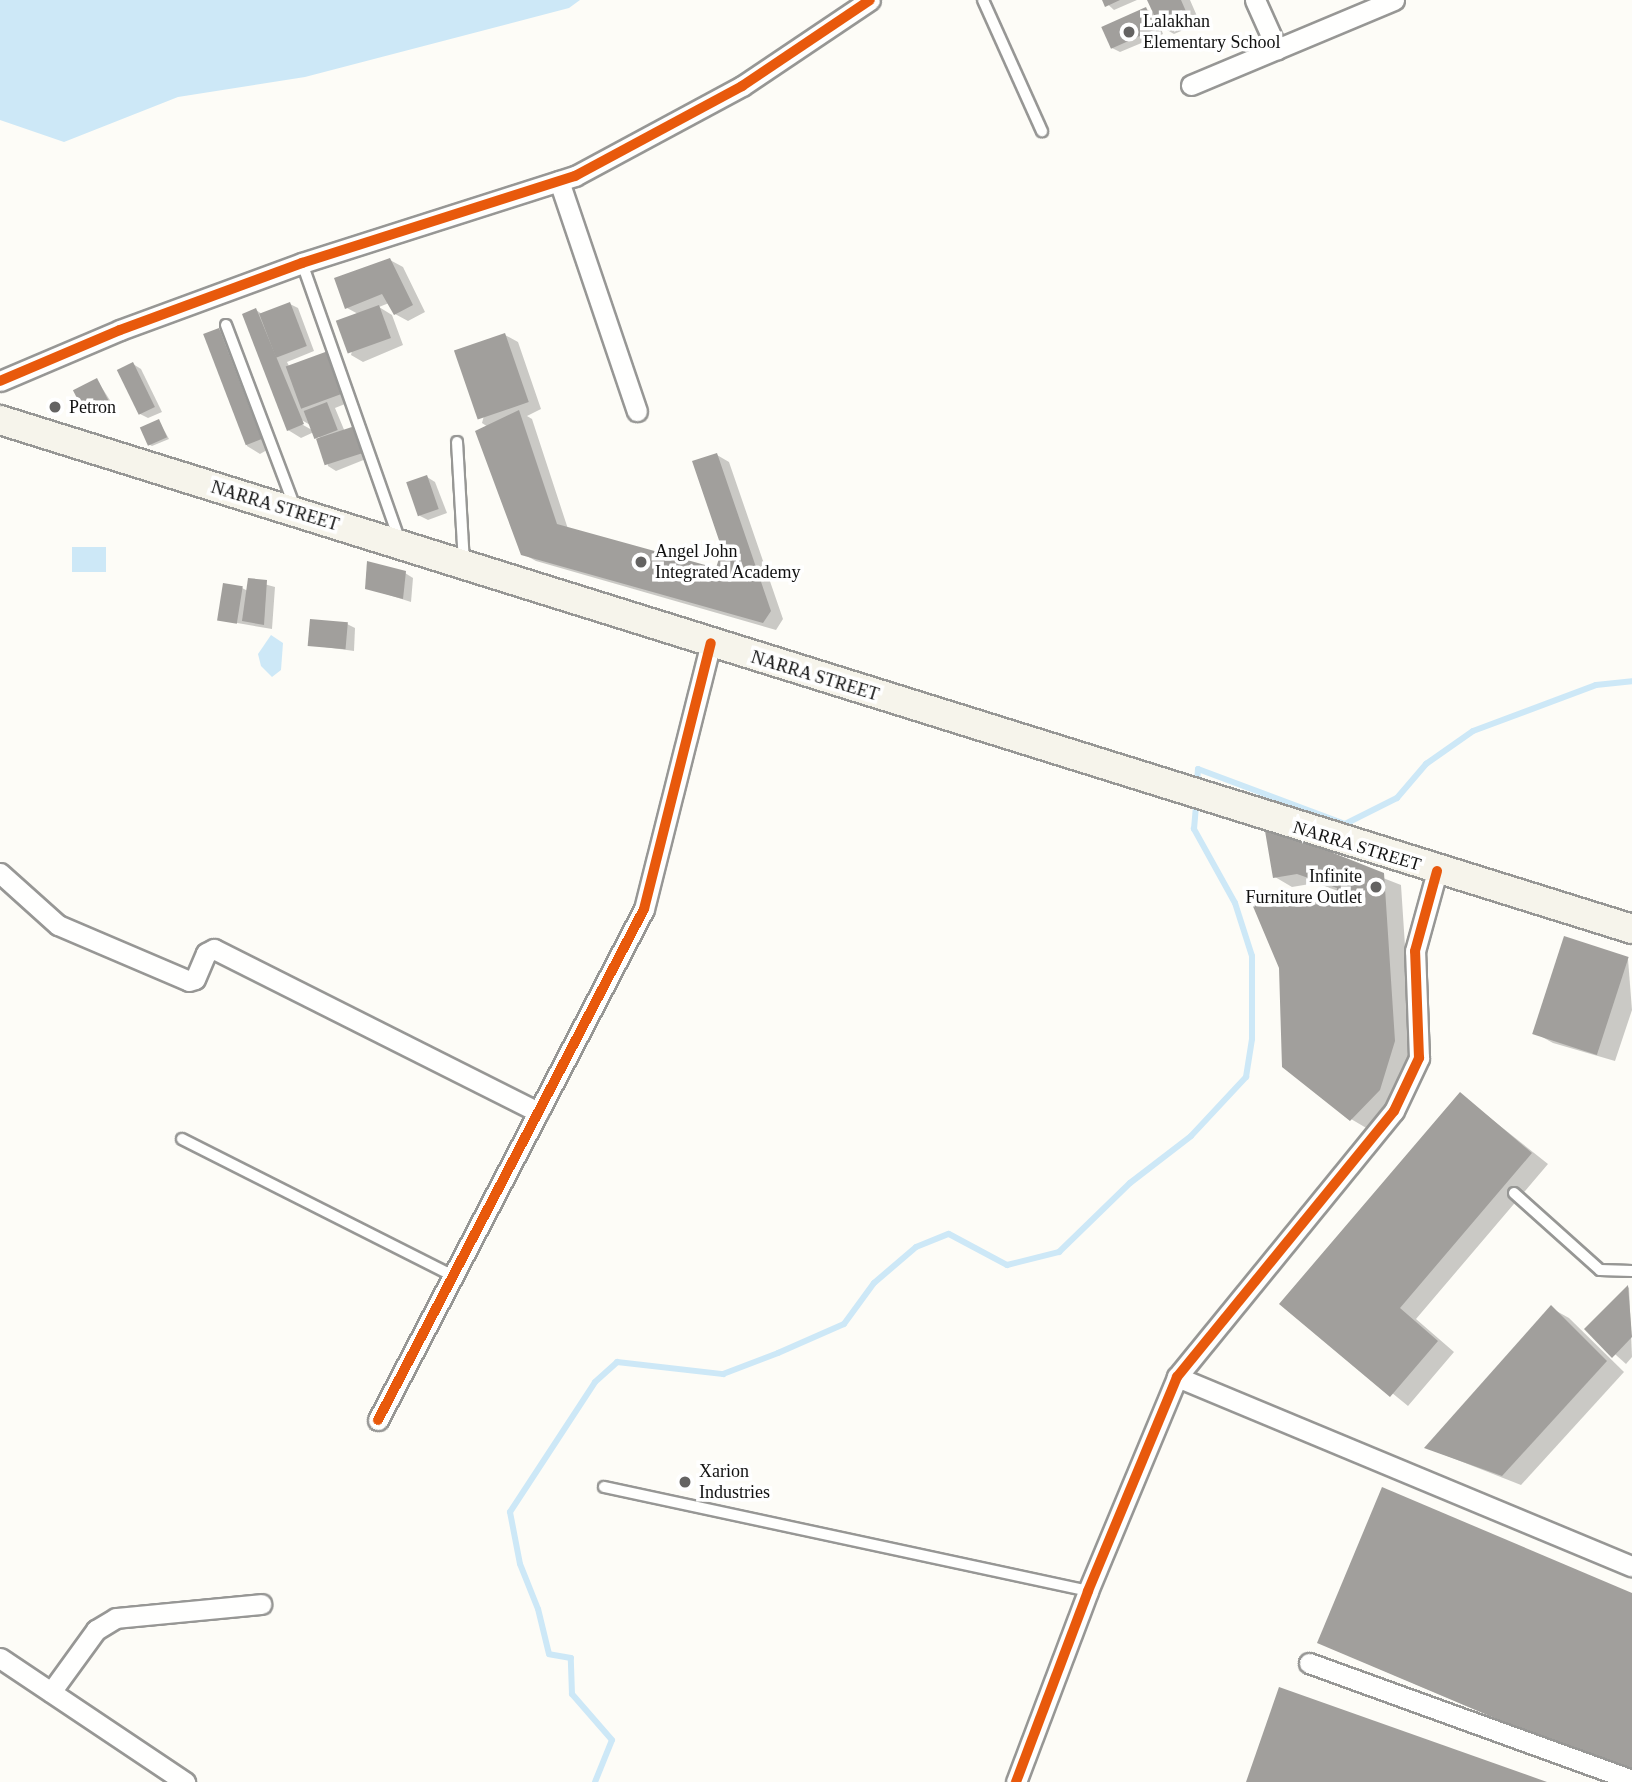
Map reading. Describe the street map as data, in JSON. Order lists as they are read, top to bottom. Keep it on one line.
{"streets":{"main road":["NARRA STREET"]},"places":["Lalakhan Elementary School","Petron","Angel John Integrated Academy","Infinite Furniture Outlet","Xarion Industries"]}
